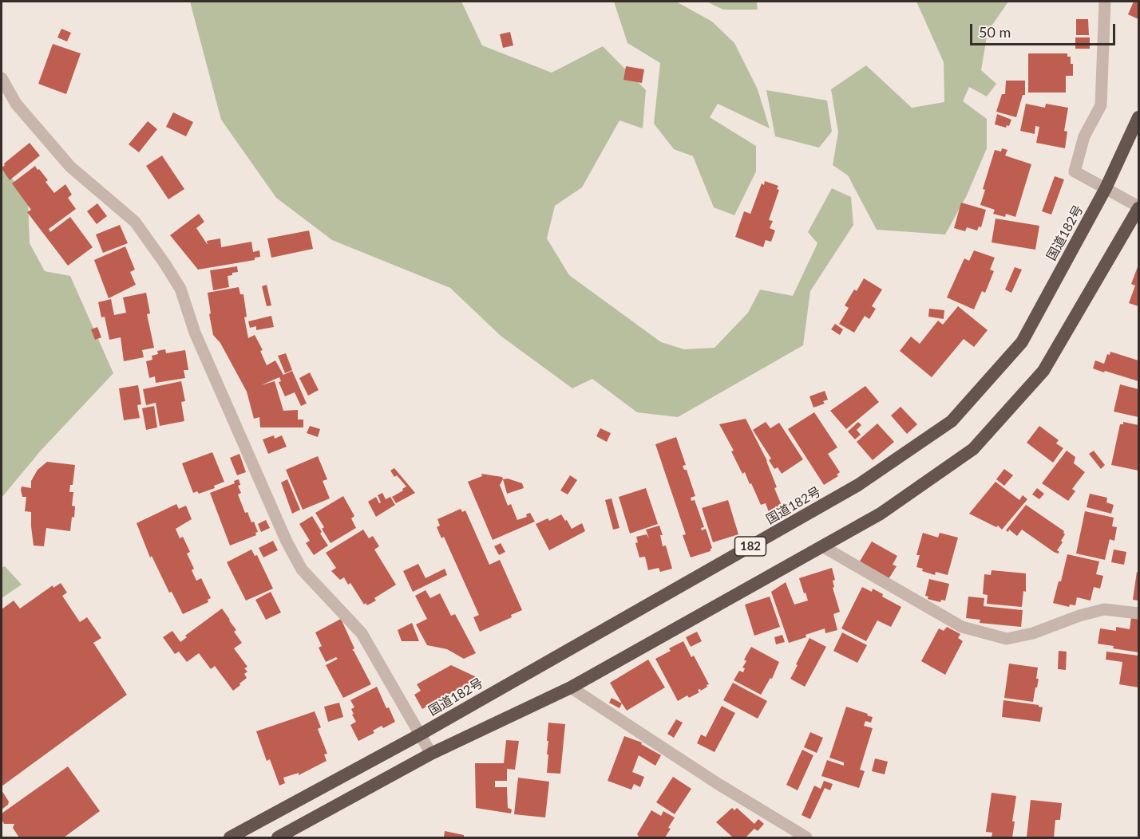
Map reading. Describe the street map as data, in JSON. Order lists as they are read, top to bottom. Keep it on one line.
{"streets":{"highway":["国道182号","182"]},"scale_bar":"50 m"}
